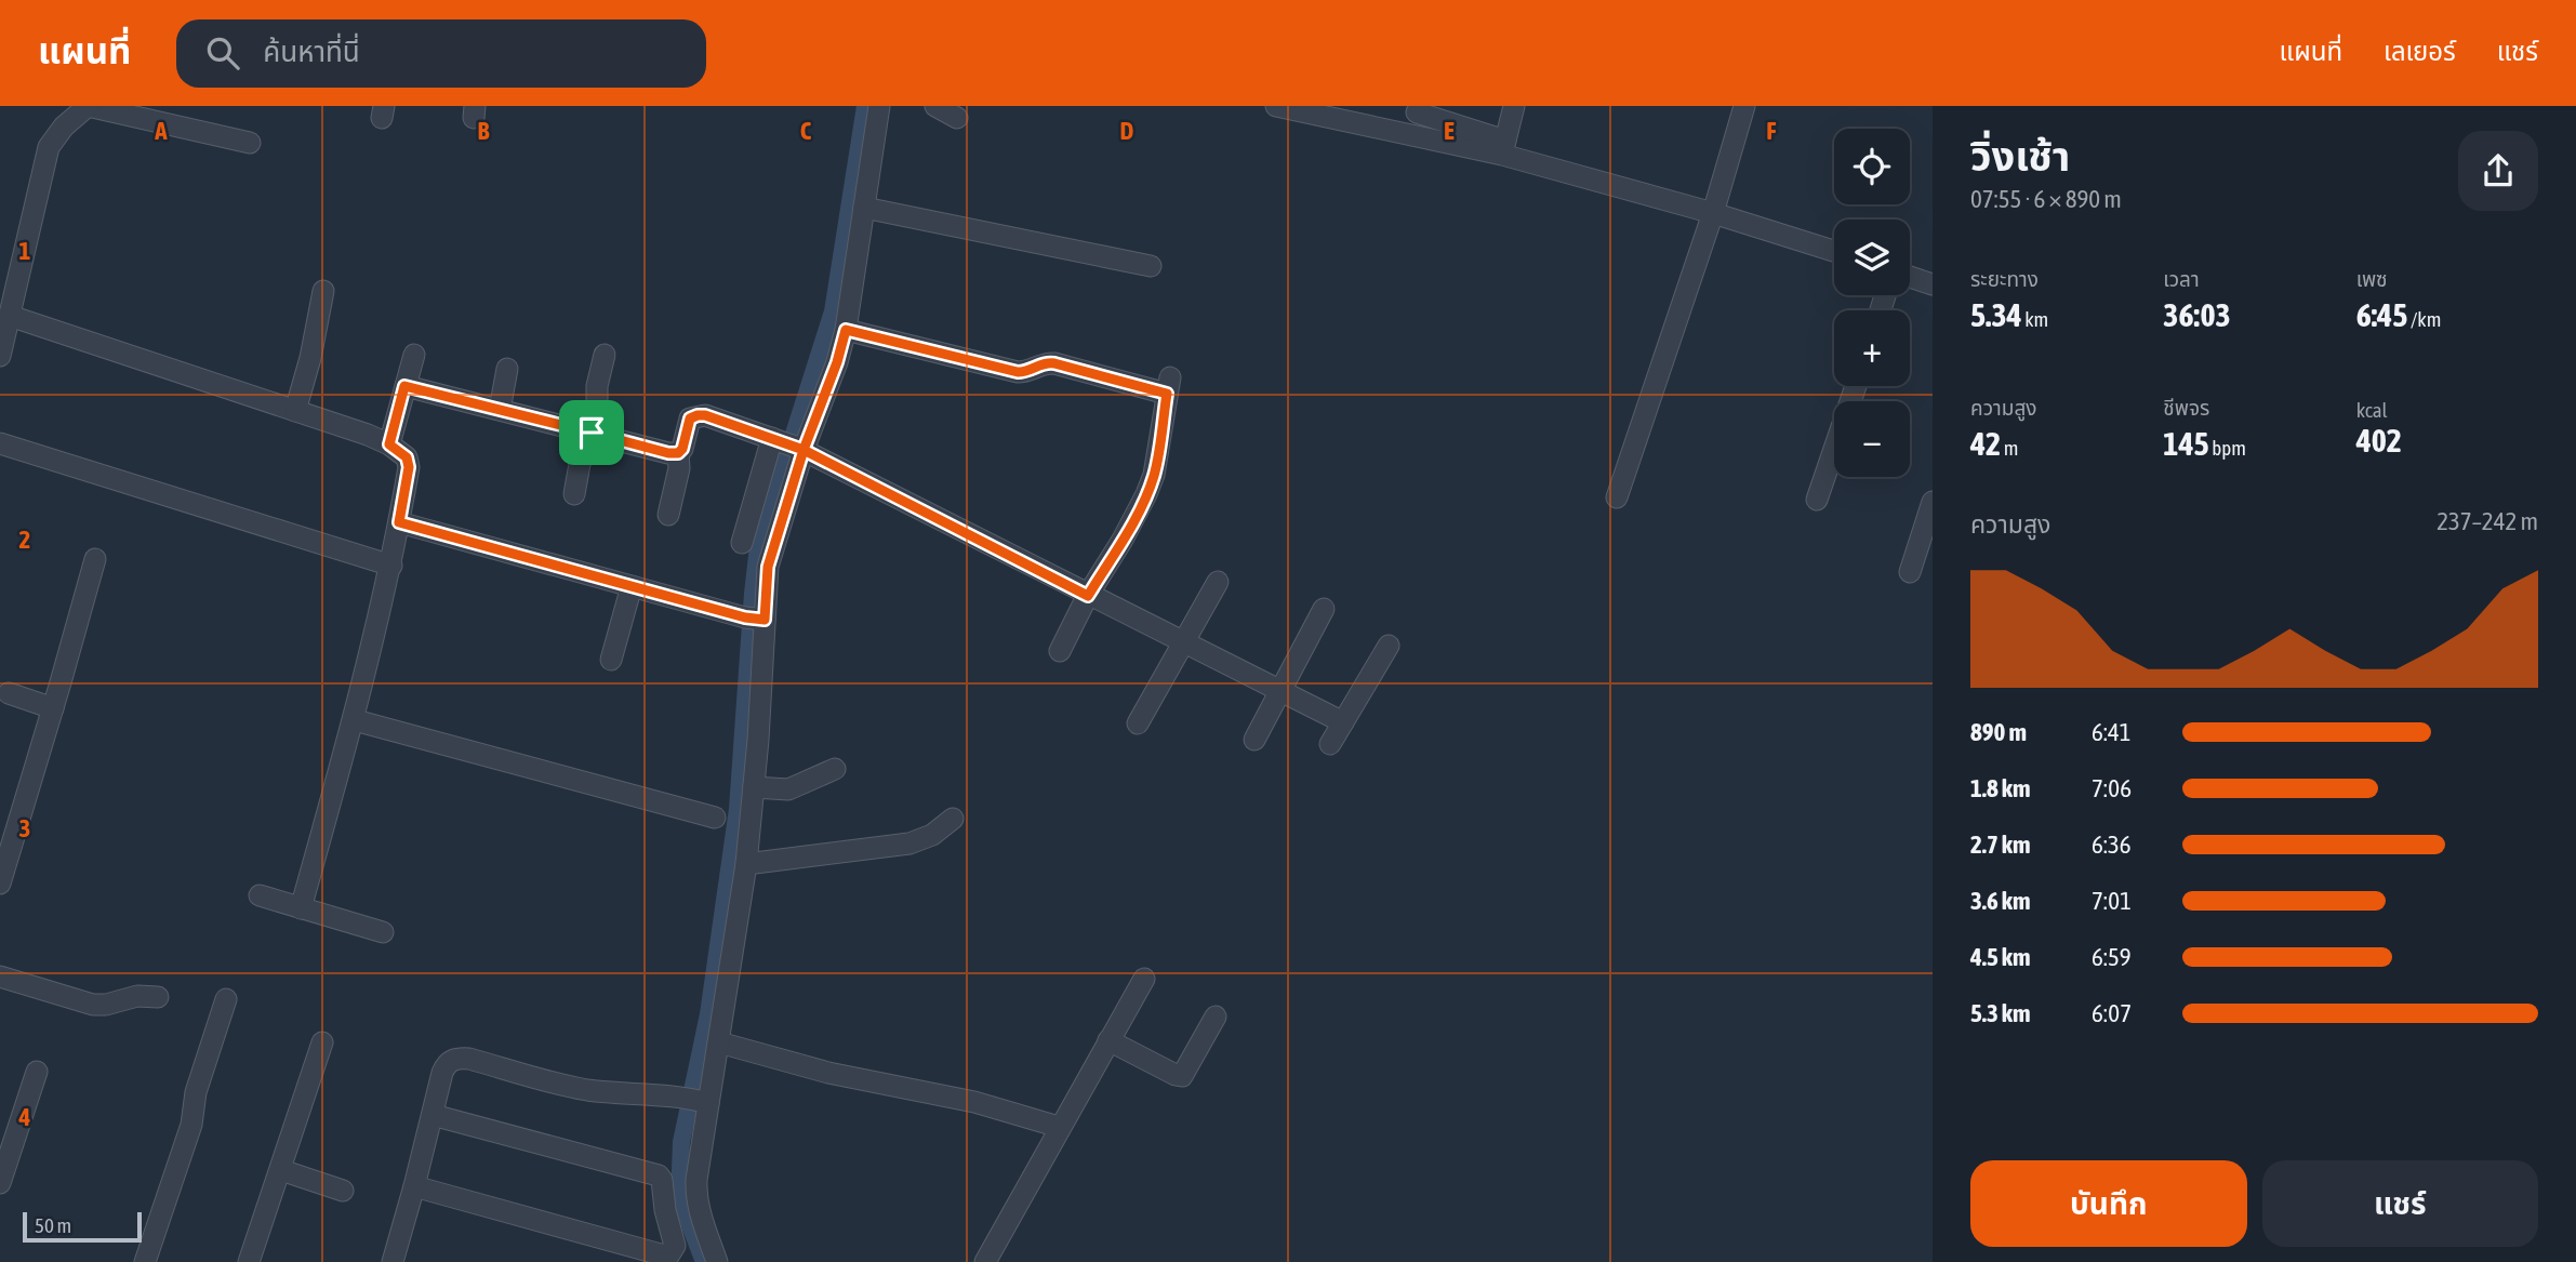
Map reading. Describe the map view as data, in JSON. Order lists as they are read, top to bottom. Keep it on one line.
{"scale_bar":"50 m","page":{"header":"แผนที่","search":"ค้นหาที่นี่","nav":["แผนที่","เลเยอร์","แชร์"],"heading":["วิ่งเช้า","07:55 · 6 × 890 m"],"map_buttons":["+","−"],"stats":[["ระยะทาง","5.34 km"],["เวลา","36:03"],["เพซ","6:45 /km"],["ความสูง","42 m"],["ชีพจร","145 bpm"],["kcal","402"]],"chart":["ความสูง","237–242 m"],"list":[{"name":"890 m","note":"6:41"},{"name":"1.8 km","note":"7:06"},{"name":"2.7 km","note":"6:36"},{"name":"3.6 km","note":"7:01"},{"name":"4.5 km","note":"6:59"},{"name":"5.3 km","note":"6:07"}],"buttons":["บันทึก","แชร์"],"scale":"50 m"},"grid":{"columns":["A","B","C","D","E","F"],"rows":["1","2","3","4"]}}
